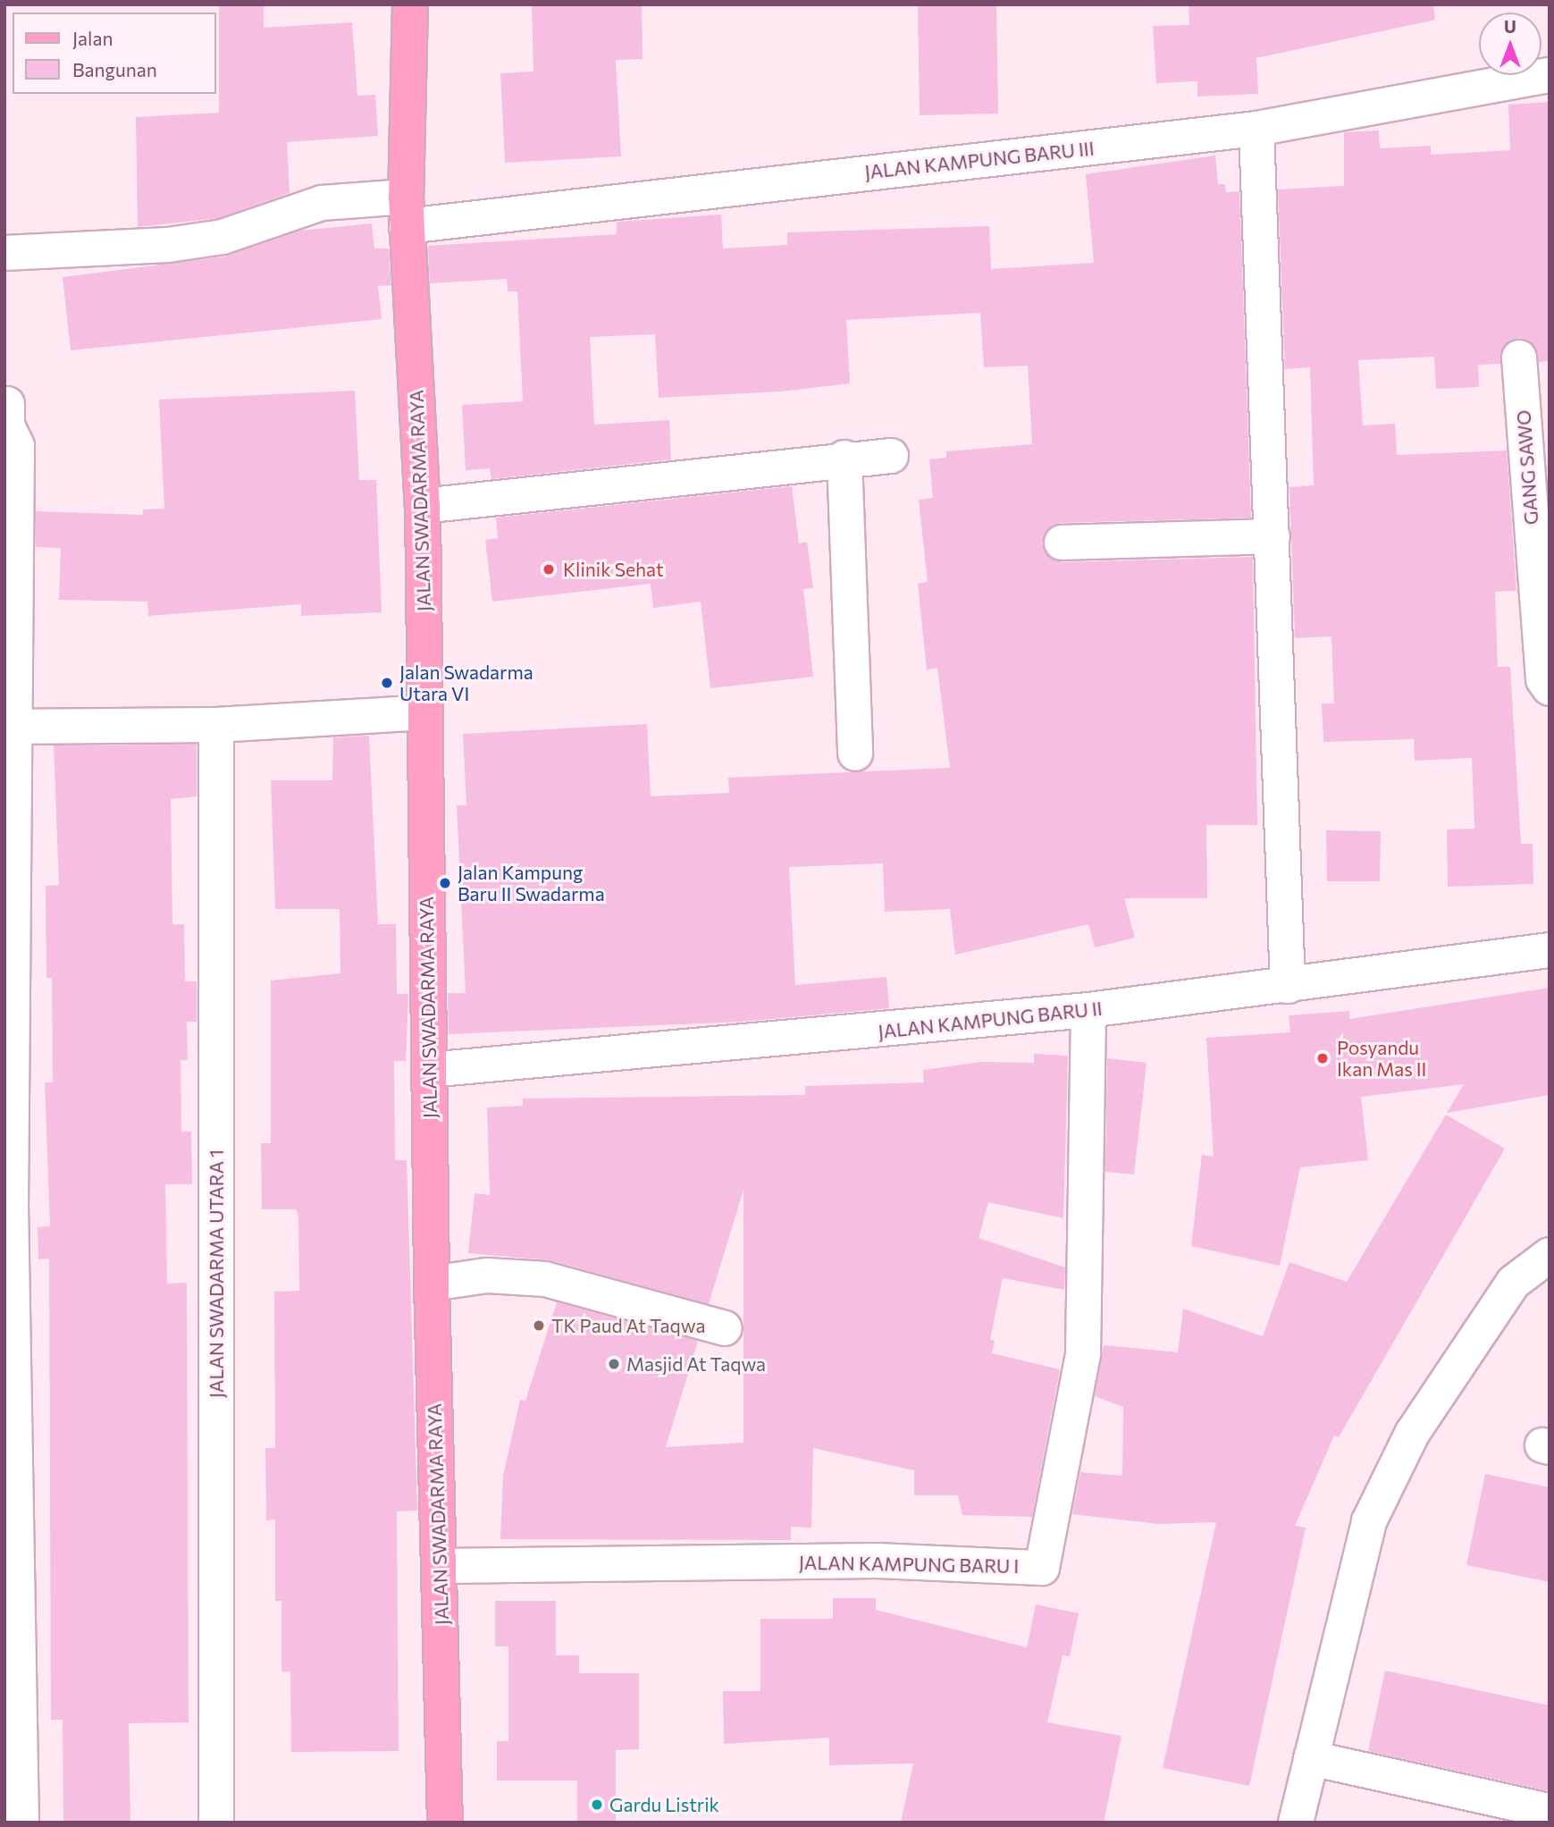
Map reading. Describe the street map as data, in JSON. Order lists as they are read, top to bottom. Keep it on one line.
{"streets":{"main road":["JALAN SWADARMA RAYA"],"street":["JALAN KAMPUNG BARU III","GANG SAWO","JALAN KAMPUNG BARU II","JALAN SWADARMA UTARA 1","JALAN KAMPUNG BARU I"]},"crossings":[["JALAN KAMPUNG BARU III","JALAN SWADARMA RAYA"],["JALAN SWADARMA RAYA","JALAN KAMPUNG BARU II"],["JALAN SWADARMA RAYA","JALAN KAMPUNG BARU I"],["JALAN KAMPUNG BARU II","JALAN KAMPUNG BARU I"]],"places":["Klinik Sehat","Jalan Swadarma Utara VI","Jalan Kampung Baru II Swadarma","Posyandu Ikan Mas II","TK Paud At Taqwa","Masjid At Taqwa","Gardu Listrik"],"legend":["Jalan","Bangunan"],"north":"top"}
